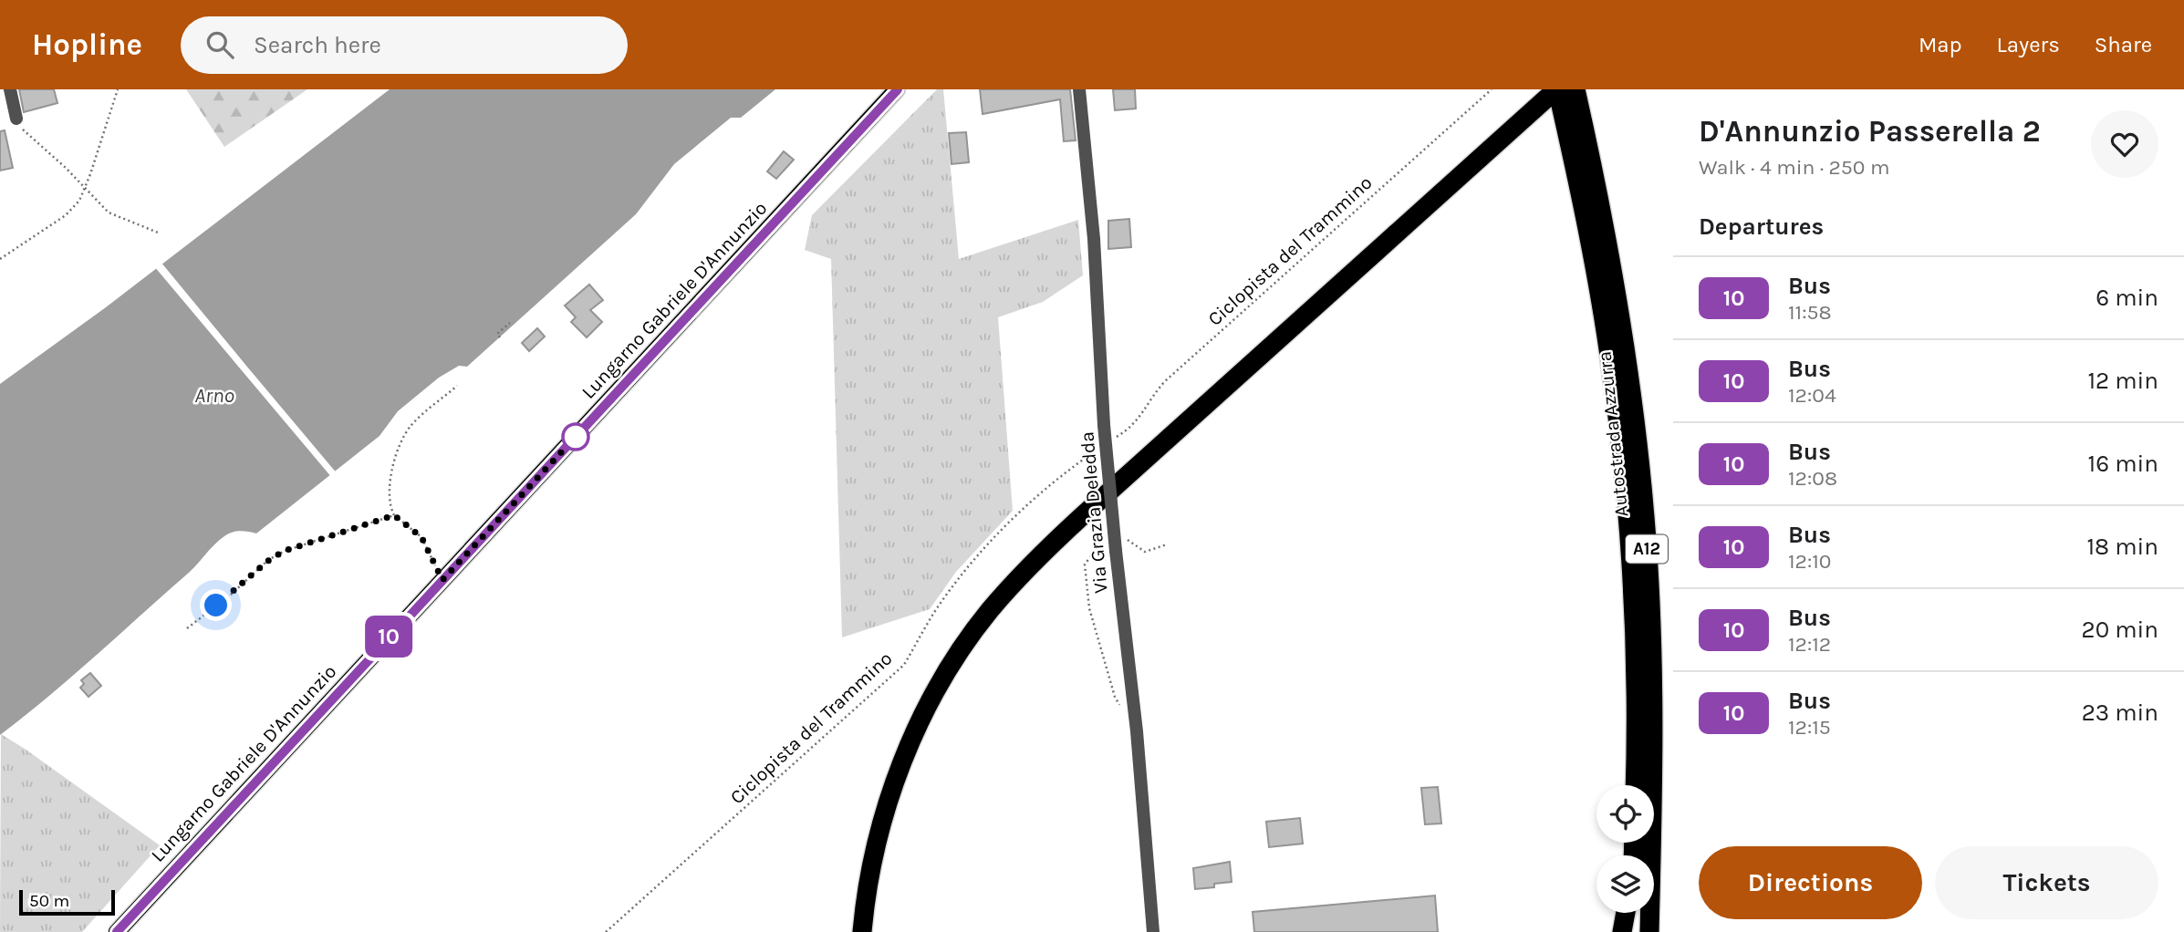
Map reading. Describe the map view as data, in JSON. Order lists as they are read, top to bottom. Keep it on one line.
{"streets":{"highway":["Autostrada Azzurra","A12"],"main road":["Lungarno Gabriele D'Annunzio"],"street":["Via Grazia Deledda"],"path":["Ciclopista del Trammino"]},"water":["Arno"],"lines":["bus line 10"],"scale_bar":"50 m","page":{"header":"Hopline","search":"Search here","nav":["Map","Layers","Share"],"on_map":"10","heading":[["D'Annunzio Passerella 2","Walk · 4 min · 250 m"],"Departures"],"list":[{"mark":"10","name":"Bus","note":"11:58","value":"6 min"},{"mark":"10","name":"Bus","note":"12:04","value":"12 min"},{"mark":"10","name":"Bus","note":"12:08","value":"16 min"},{"mark":"10","name":"Bus","note":"12:10","value":"18 min"},{"mark":"10","name":"Bus","note":"12:12","value":"20 min"},{"mark":"10","name":"Bus","note":"12:15","value":"23 min"}],"buttons":["Directions","Tickets"],"scale":"50 m"}}
